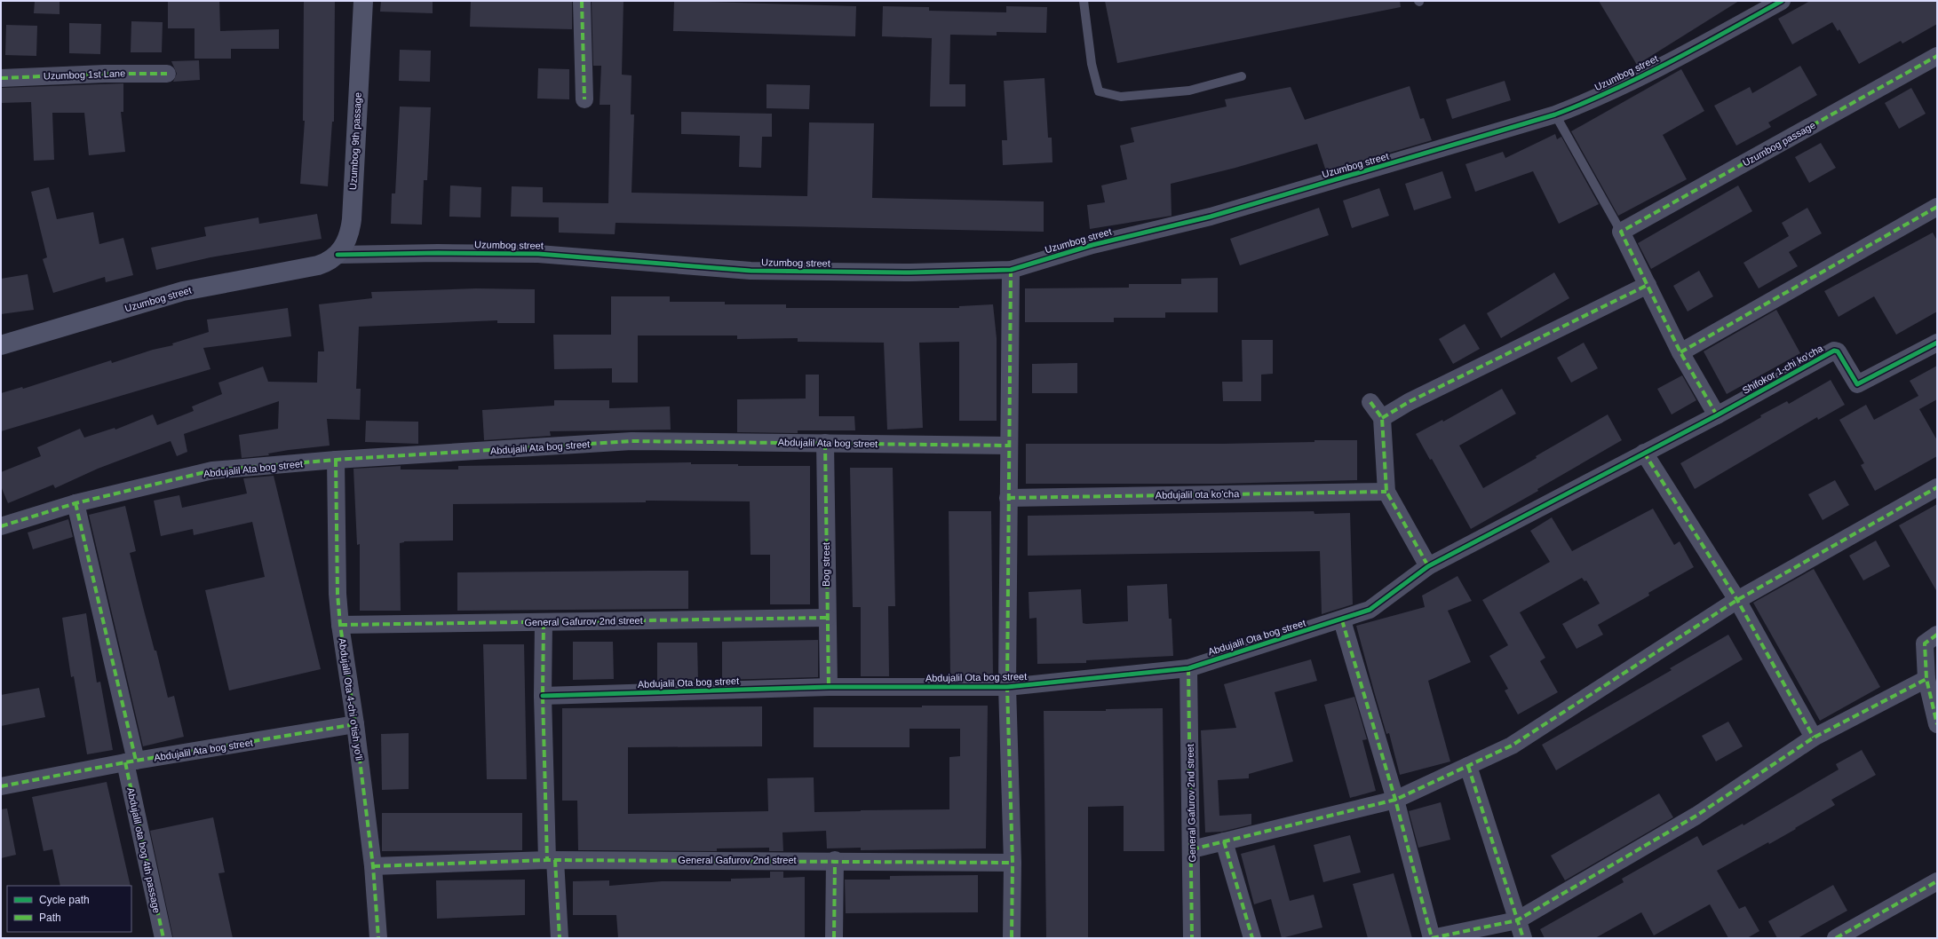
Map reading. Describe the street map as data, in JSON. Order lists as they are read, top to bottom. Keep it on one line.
{"streets":{"street":["Uzumbog street","Uzumbog 1st Lane","Uzumbog 9th passage","Uzumbog passage","Shifokor 1-chi ko'cha","Abdujalil Ata bog street","Abdujalil ota ko'cha","Bog street","General Gafurov 2nd street","Abdujalil Ota bog street","Abdujalil Ota 4-chi o'tish yo'li","Abdujalil ota bog 4th passage"]},"crossings":[["Uzumbog street","Uzumbog 9th passage"],["Shifokor 1-chi ko'cha","Abdujalil Ota bog street"],["Abdujalil Ata bog street","Bog street"],["Abdujalil Ata bog street","Abdujalil Ota 4-chi o'tish yo'li"],["Abdujalil Ata bog street","Abdujalil ota bog 4th passage"],["Bog street","General Gafurov 2nd street"],["Bog street","Abdujalil Ota bog street"],["General Gafurov 2nd street","Abdujalil Ota bog street"],["General Gafurov 2nd street","Abdujalil Ota 4-chi o'tish yo'li"]],"legend":["Cycle path","Path"]}
